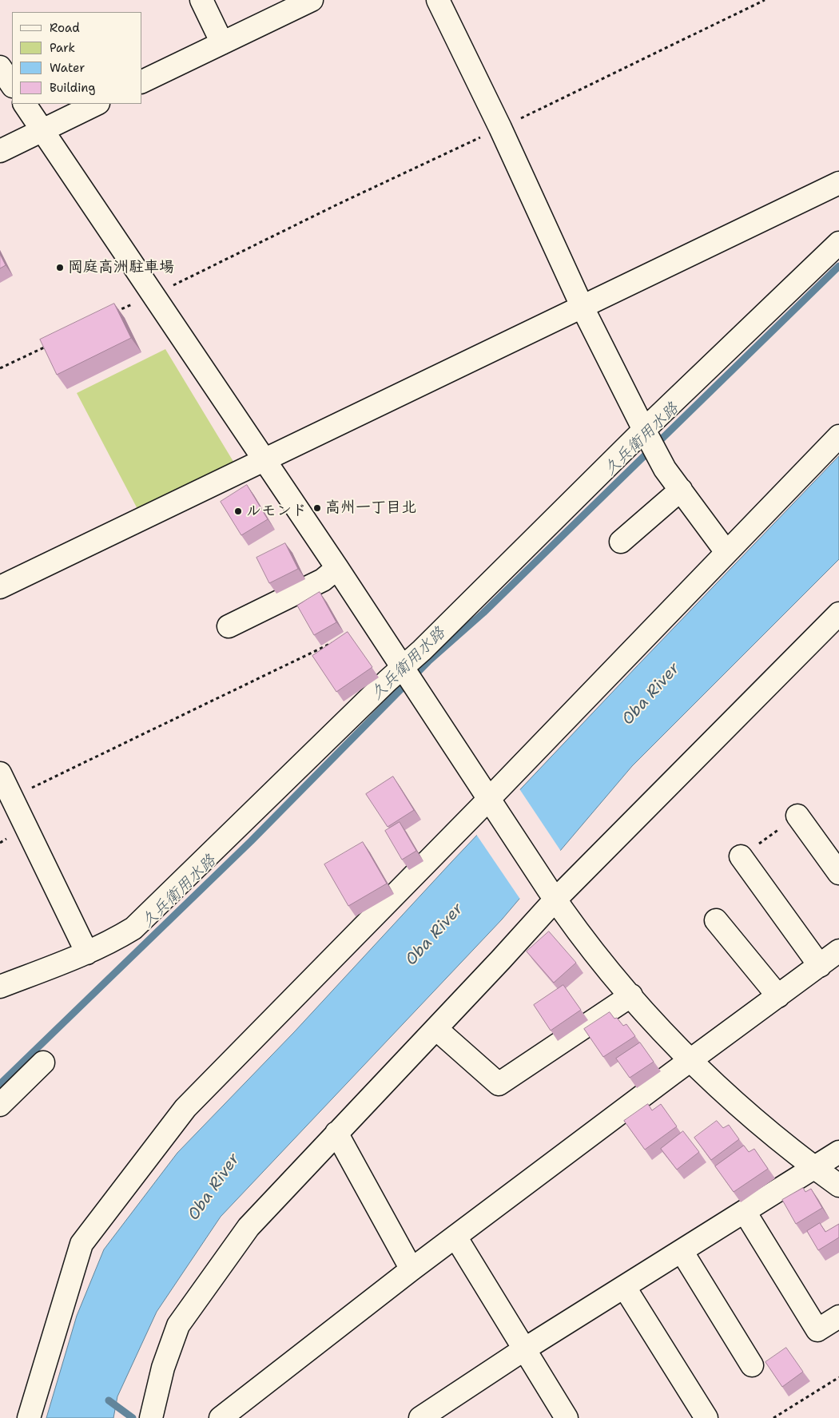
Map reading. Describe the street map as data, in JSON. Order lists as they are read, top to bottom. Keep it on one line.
{"water":["久兵衛用水路","Oba River"],"places":["岡庭高洲駐車場","高州一丁目北","ルモンド"],"legend":["Road","Park","Water","Building"]}
